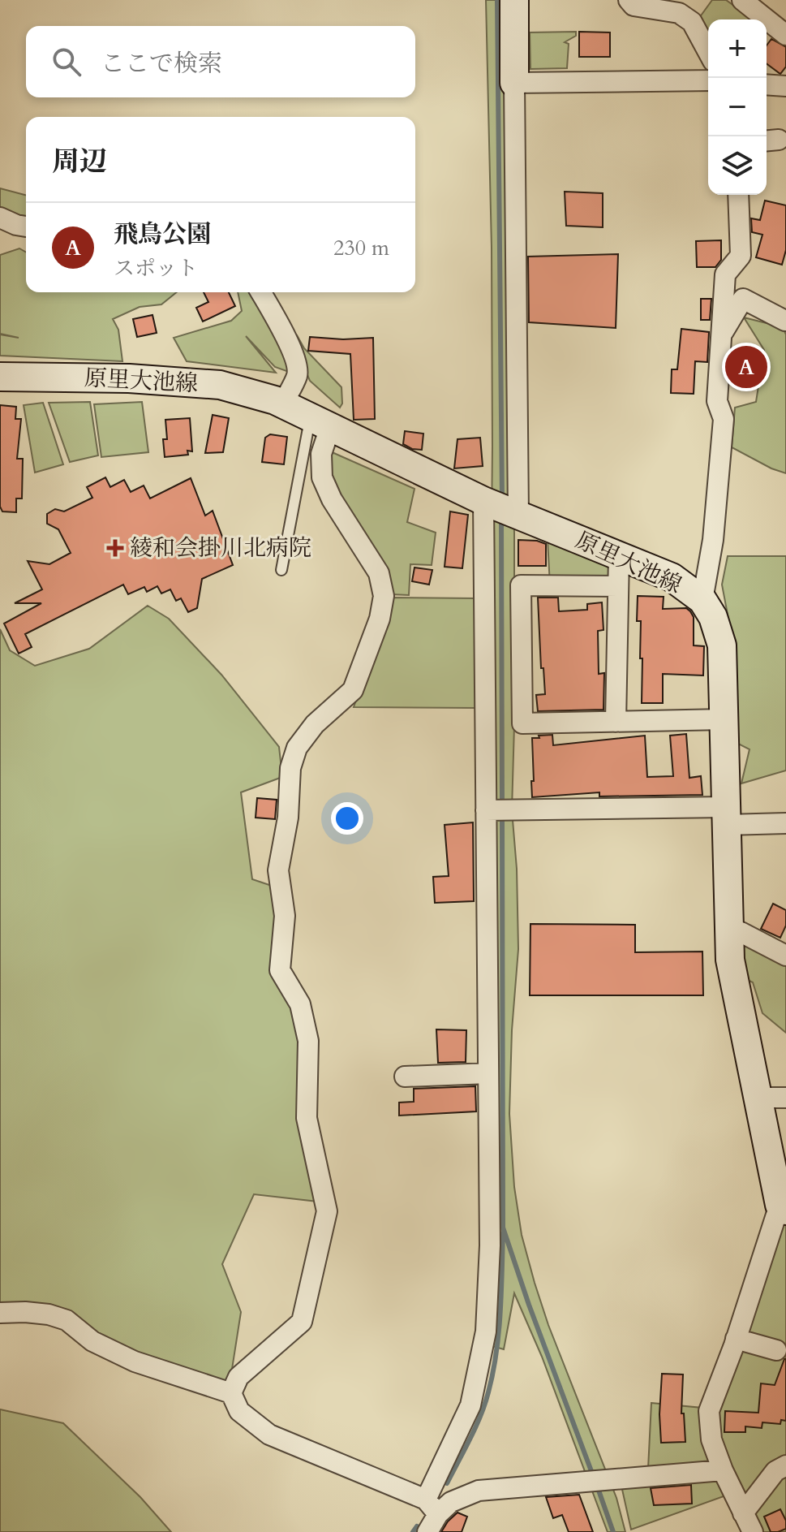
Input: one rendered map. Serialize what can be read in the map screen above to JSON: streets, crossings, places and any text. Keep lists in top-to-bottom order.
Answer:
{
  "streets": {
    "main road": ["原里大池線"]
  },
  "places": {
    "health": ["綾和会掛川北病院"]
  },
  "page": {
    "map_buttons": ["+", "−"],
    "search": "ここで検索",
    "heading": "周辺",
    "list": [
      {
        "mark": "A",
        "name": "飛鳥公園",
        "note": "スポット",
        "value": "230 m"
      }
    ],
    "pins": "A"
  }
}
